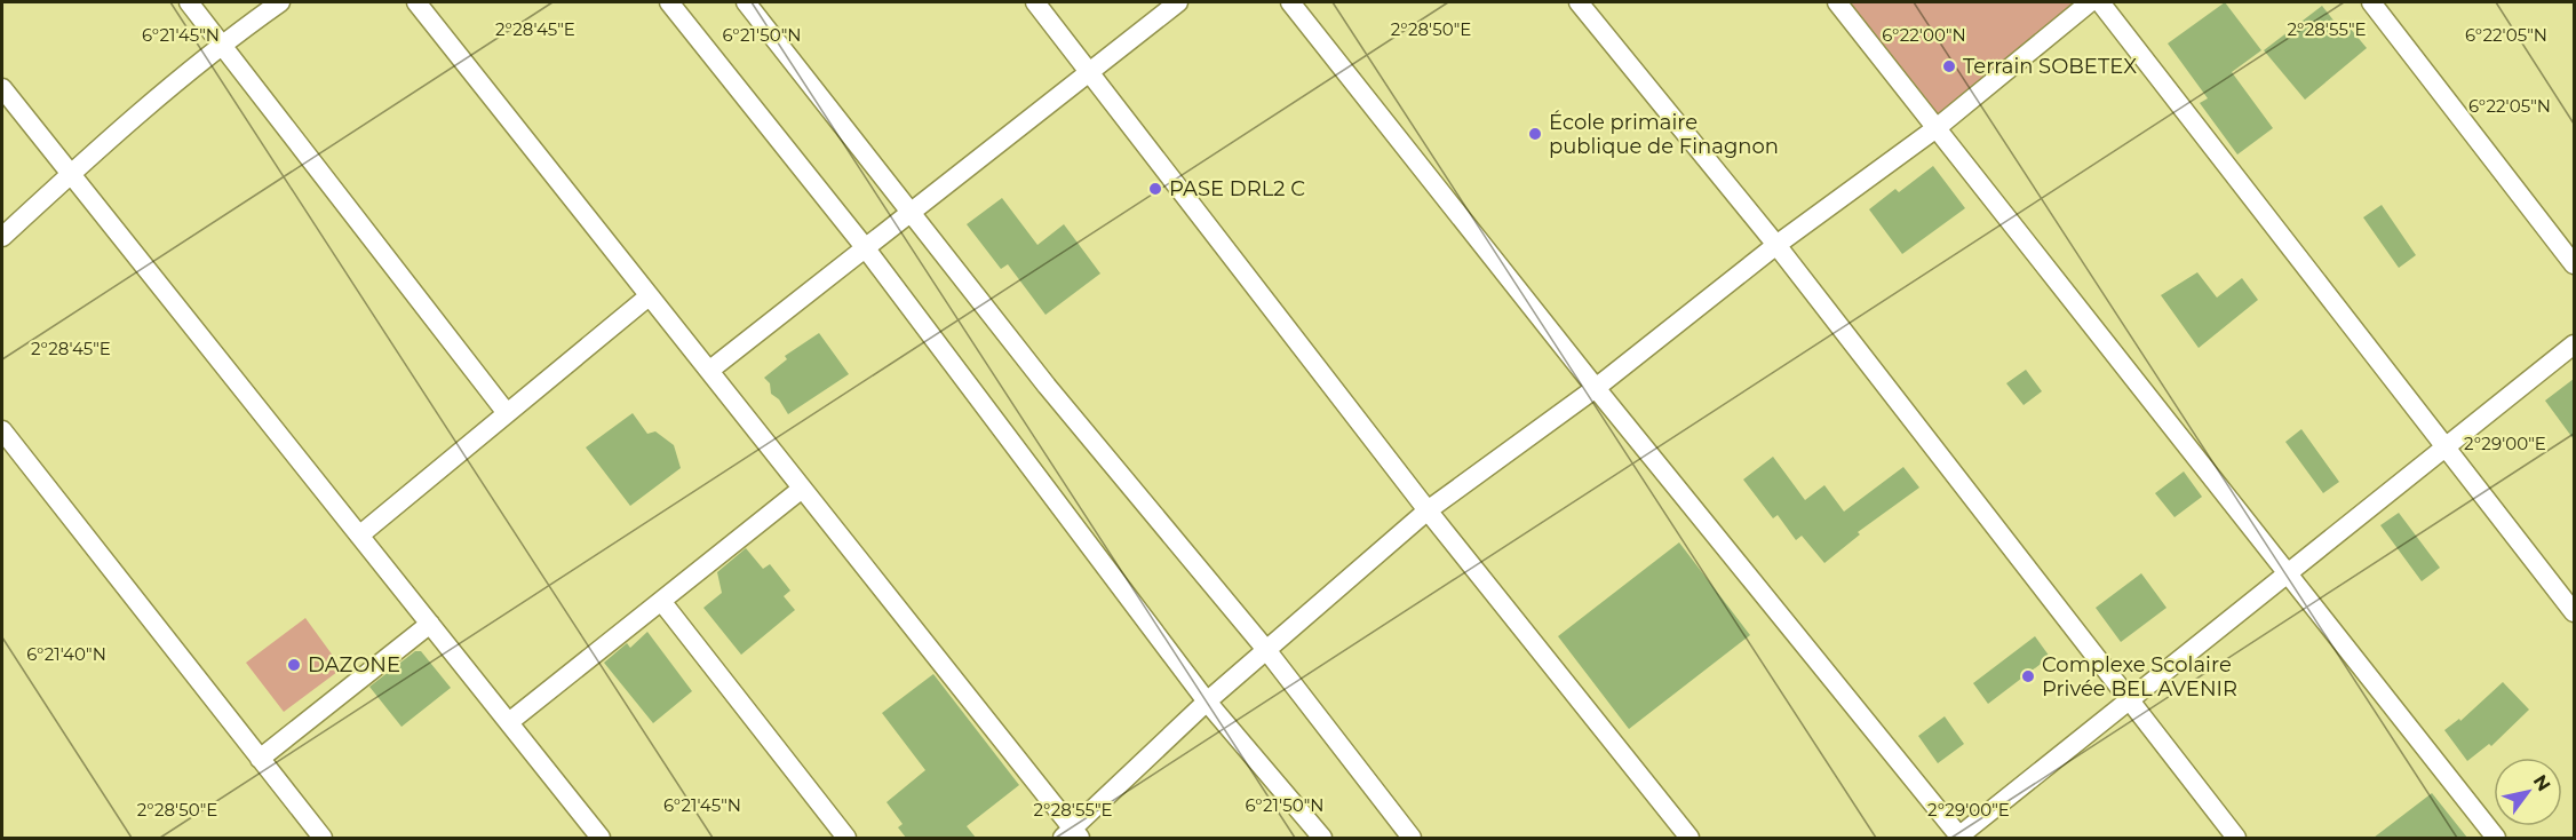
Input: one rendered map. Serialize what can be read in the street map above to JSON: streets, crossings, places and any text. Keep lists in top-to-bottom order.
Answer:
{
  "places": [
    "Terrain SOBETEX",
    "École primaire publique de Finagnon",
    "PASE DRL2 C",
    "DAZONE",
    "Complexe Scolaire Privée BEL AVENIR"
  ],
  "north": "top right",
  "coordinates": [
    "2°28'45\"E",
    "2°28'50\"E",
    "2°28'55\"E",
    "6°21'45\"N",
    "6°21'50\"N",
    "6°22'00\"N",
    "6°22'05\"N",
    "2°29'00\"E",
    "6°21'40\"N"
  ]
}
